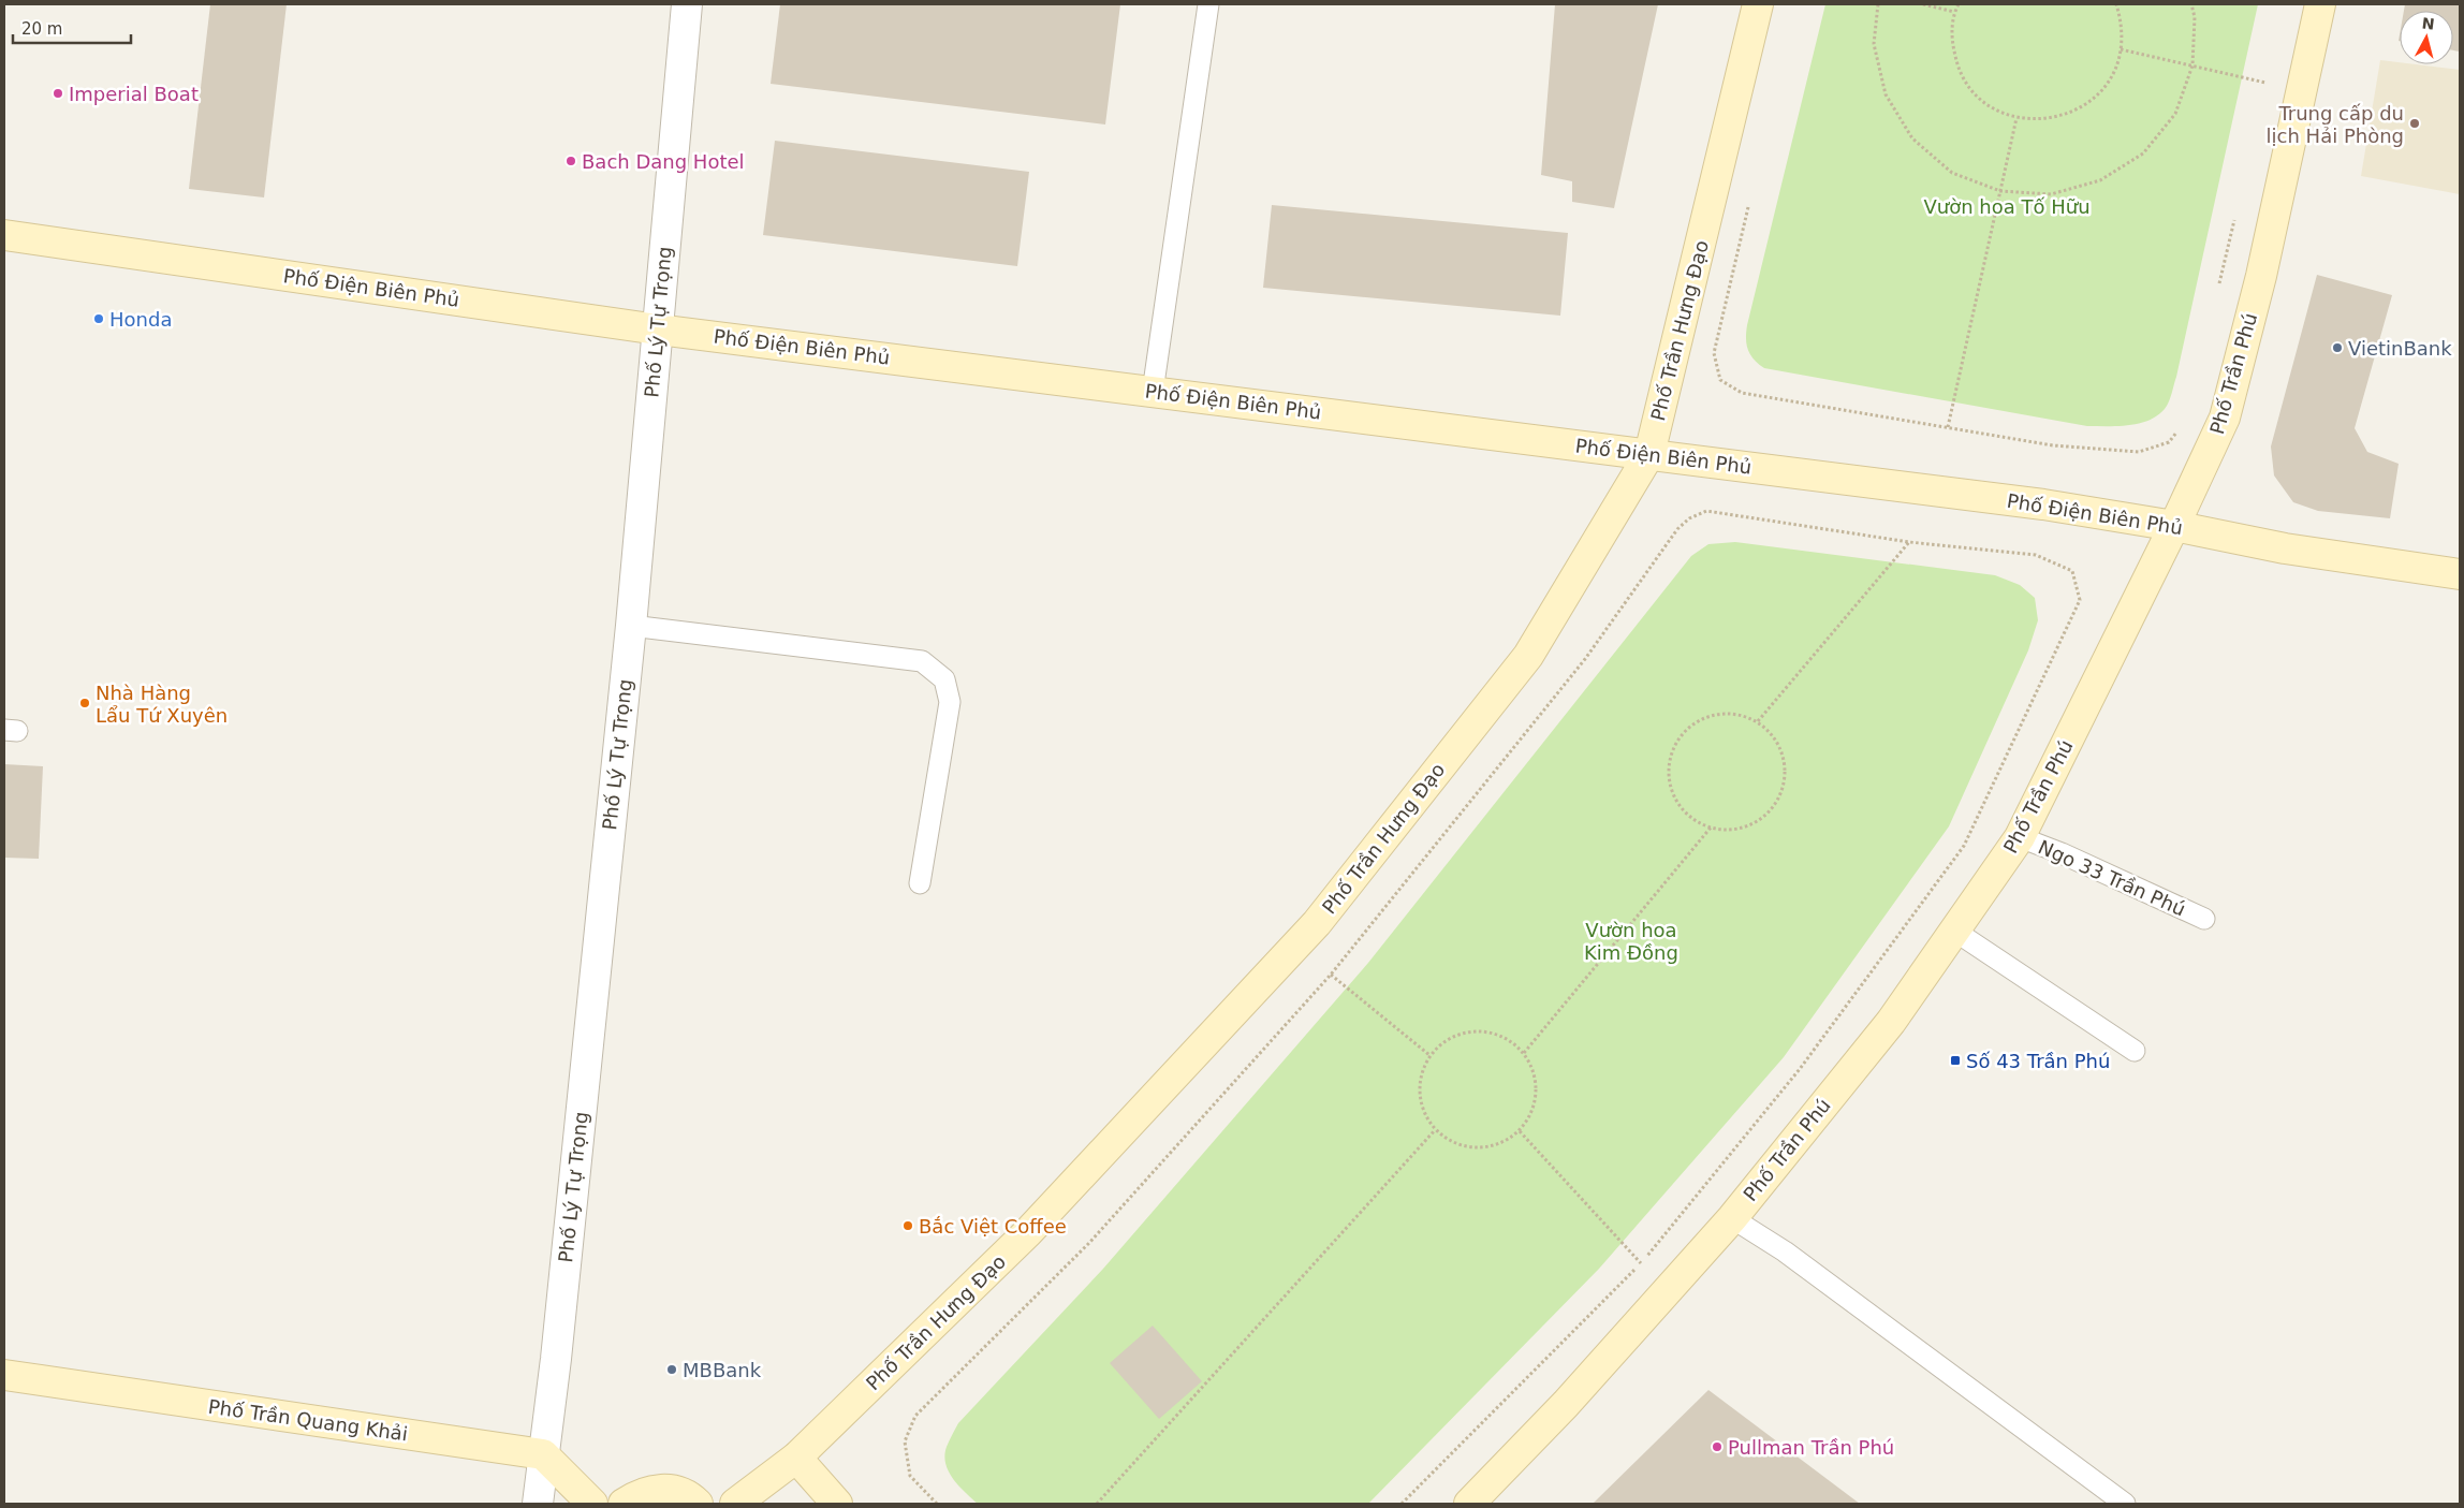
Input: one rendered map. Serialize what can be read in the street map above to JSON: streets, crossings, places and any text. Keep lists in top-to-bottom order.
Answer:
{
  "streets": {
    "main road": [
      "Phố Điện Biên Phủ",
      "Phố Trần Hưng Đạo",
      "Phố Trần Phú",
      "Phố Trần Quang Khải"
    ],
    "street": ["Phố Lý Tự Trọng"],
    "lane": ["Ngo 33 Trần Phú"]
  },
  "crossings": [
    ["Phố Điện Biên Phủ", "Phố Lý Tự Trọng"],
    ["Phố Điện Biên Phủ", "Phố Trần Hưng Đạo"],
    ["Phố Điện Biên Phủ", "Phố Trần Phú"],
    ["Phố Lý Tự Trọng", "Phố Trần Quang Khải"],
    ["Phố Trần Phú", "Ngo 33 Trần Phú"]
  ],
  "parks": ["Vườn hoa Tố Hữu", "Vườn hoa Kim Đồng"],
  "places": {
    "other": [
      "Imperial Boat",
      "Trung cấp du lịch Hải Phòng",
      "Bach Dang Hotel",
      "Honda",
      "VietinBank",
      "Nhà Hàng Lẩu Tứ Xuyên",
      "Bắc Việt Coffee",
      "MBBank",
      "Pullman Trần Phú"
    ],
    "transit": ["Số 43 Trần Phú"]
  },
  "scale_bar": "20 m",
  "north": "top"
}
